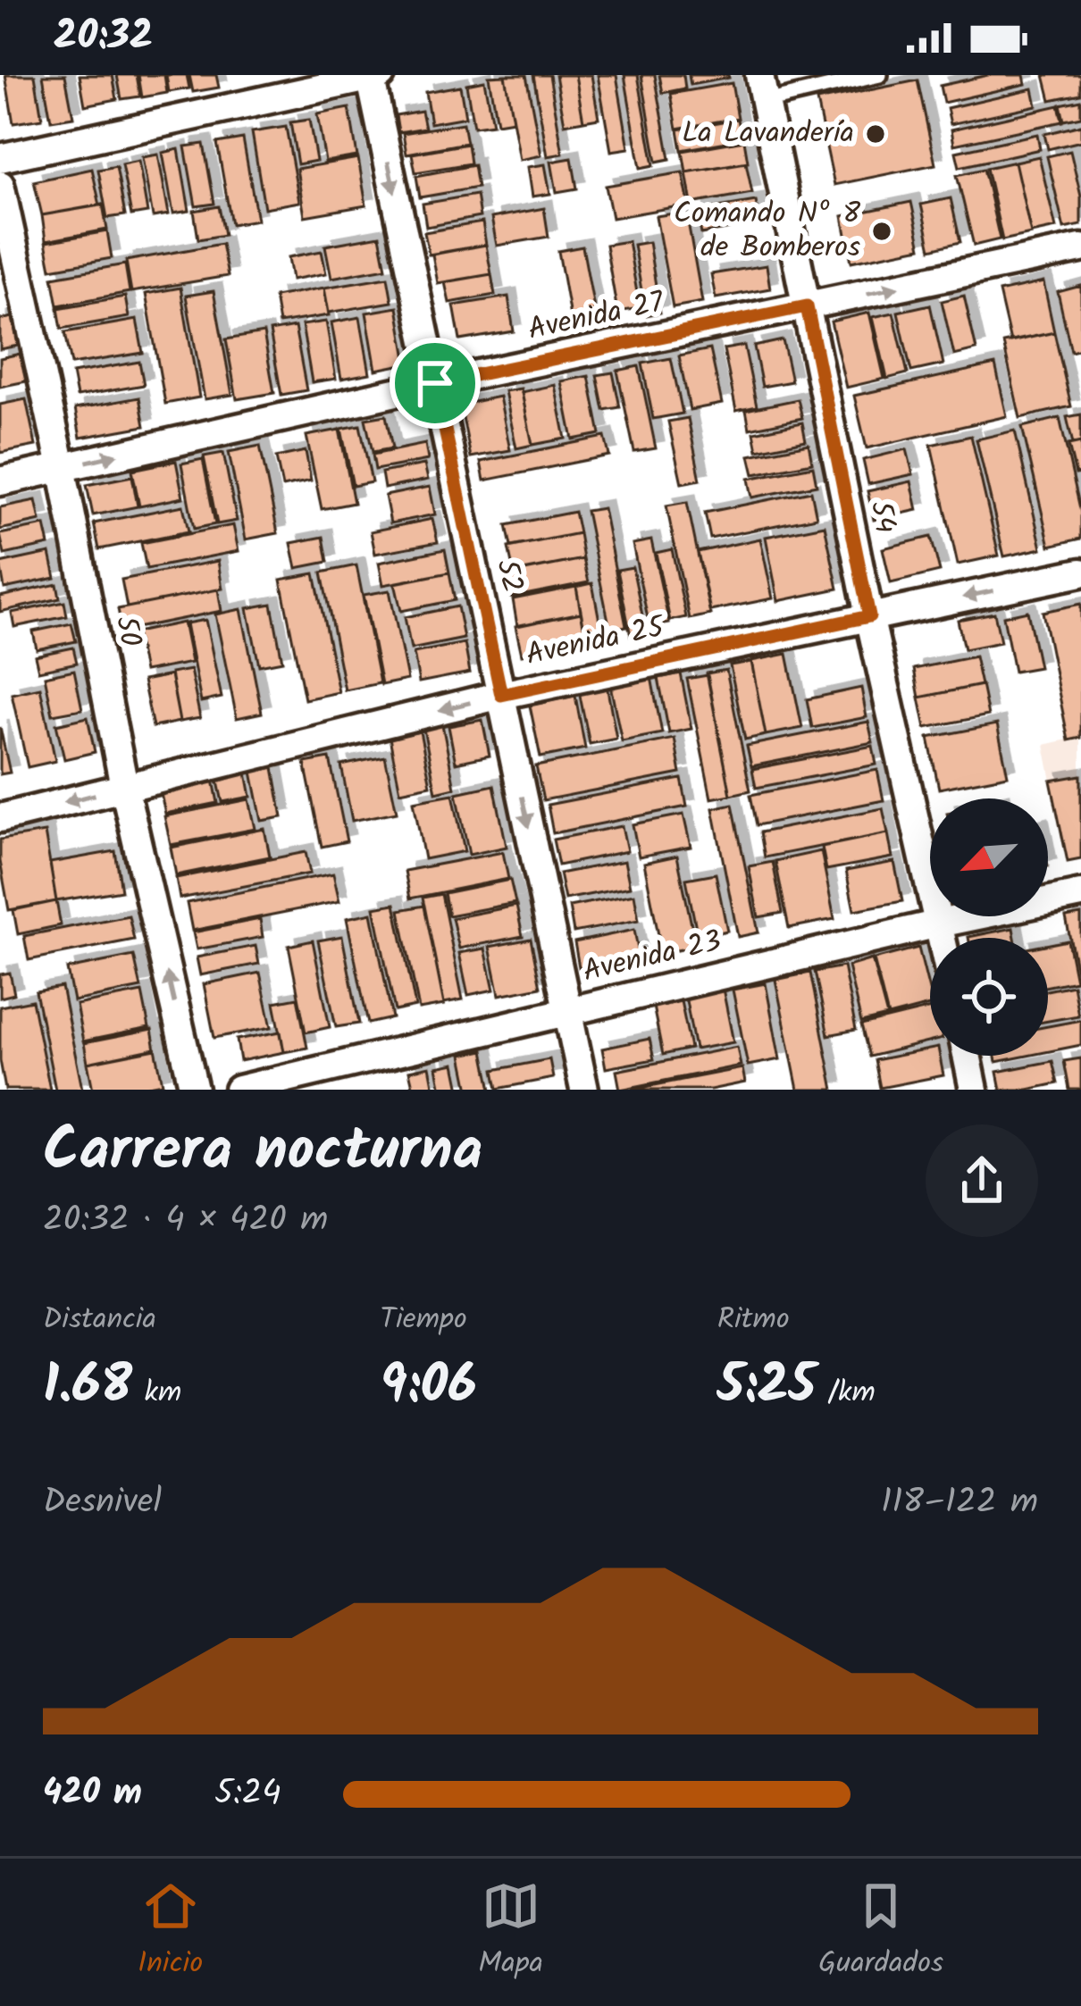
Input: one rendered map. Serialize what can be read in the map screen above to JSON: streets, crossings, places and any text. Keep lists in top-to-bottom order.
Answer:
{
  "streets": {
    "street": [
      "Avenida 27",
      "54",
      "52",
      "50",
      "Avenida 25",
      "Avenida 23"
    ]
  },
  "crossings": [
    ["Avenida 27", "54"],
    ["Avenida 27", "52"],
    ["Avenida 27", "50"],
    ["54", "Avenida 25"],
    ["54", "Avenida 23"],
    ["52", "Avenida 25"],
    ["52", "Avenida 23"],
    ["50", "Avenida 25"]
  ],
  "one_way": ["Avenida 27", "52", "Avenida 25"],
  "places": ["La Lavandería", "Comando Nº 8 de Bomberos"],
  "north": "bottom left",
  "page": {
    "status": "20:32",
    "heading": ["Carrera nocturna", "20:32 · 4 × 420 m"],
    "stats": [
      ["Distancia", "1.68 km"],
      ["Tiempo", "9:06"],
      ["Ritmo", "5:25 /km"]
    ],
    "chart": ["Desnivel", "118–122 m"],
    "list": [
      {
        "name": "420 m",
        "note": "5:24"
      }
    ],
    "tabs": ["Inicio", "Mapa", "Guardados"]
  }
}
